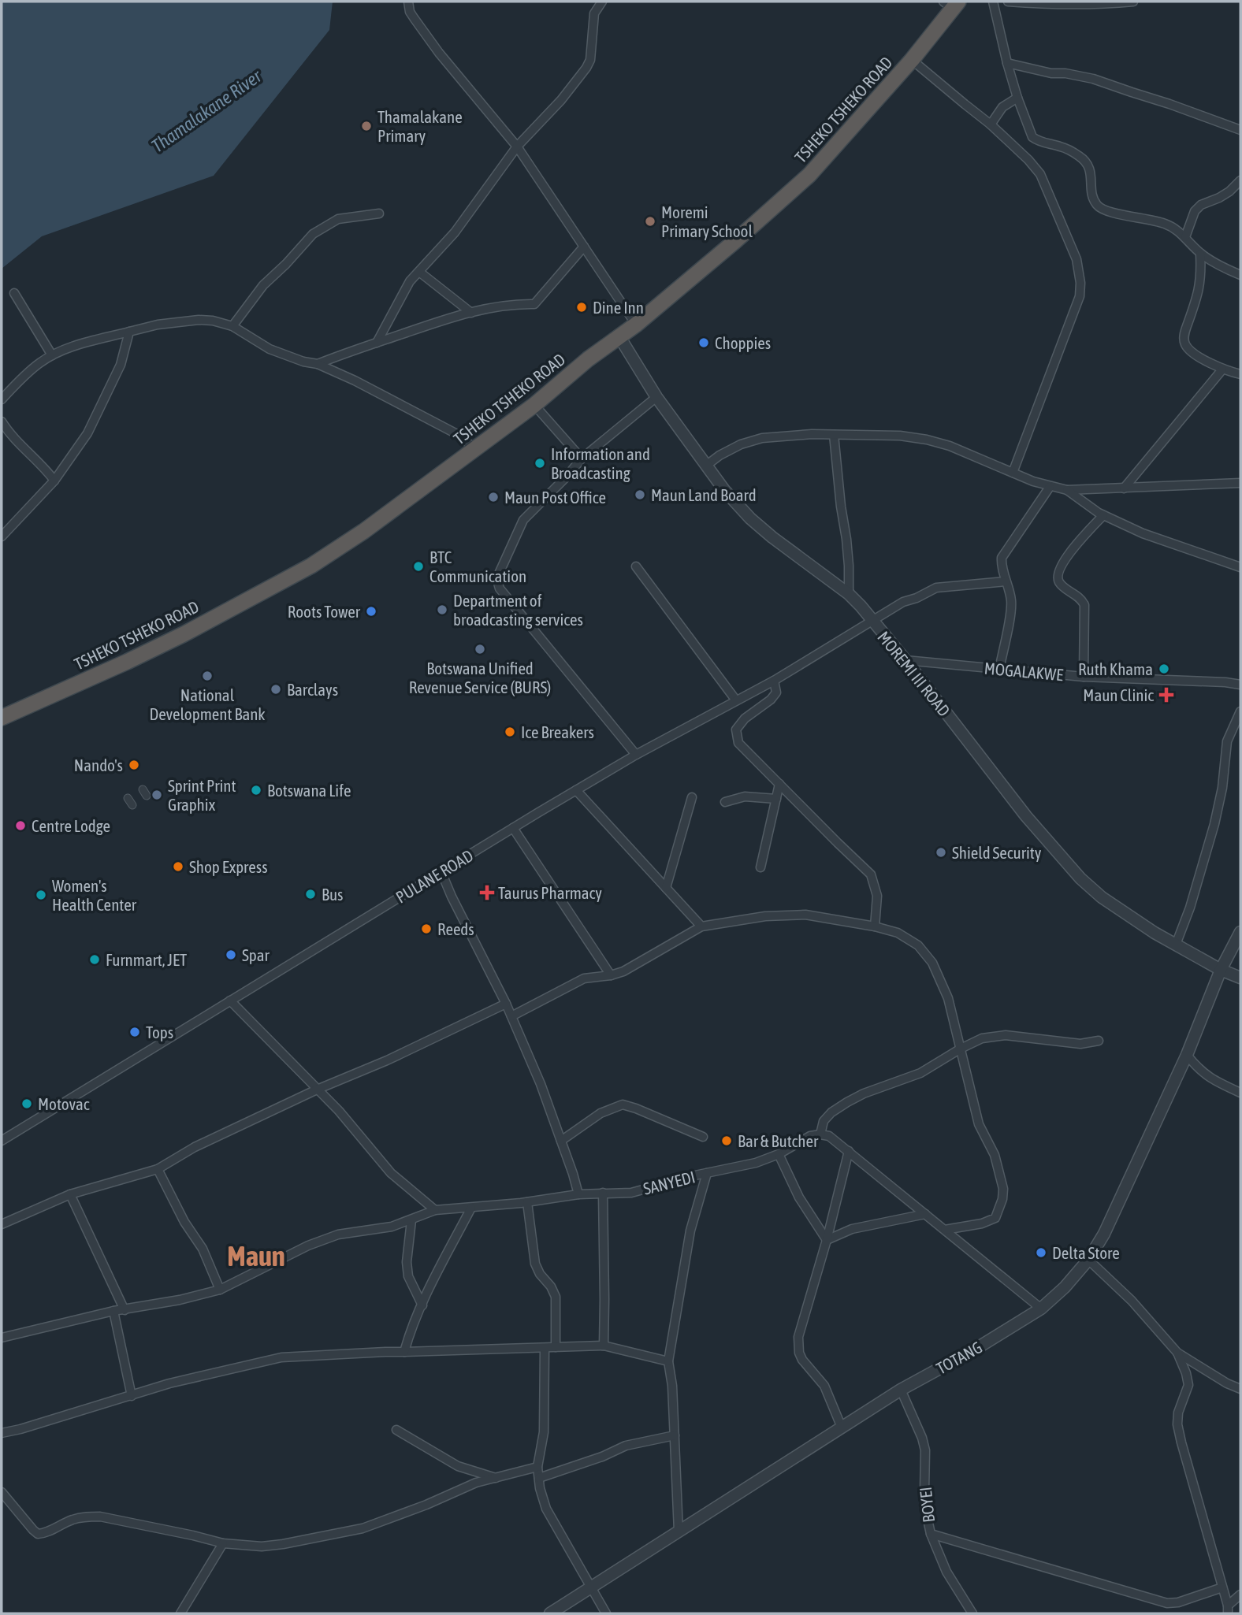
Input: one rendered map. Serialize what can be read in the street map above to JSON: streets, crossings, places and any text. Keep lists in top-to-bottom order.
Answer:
{
  "streets": {
    "highway": ["TSHEKO TSHEKO ROAD"],
    "street": [
      "MOGALAKWE",
      "MOREMI III ROAD",
      "PULANE ROAD",
      "SANYEDI",
      "TOTANG",
      "BOYEI"
    ]
  },
  "crossings": [
    ["TSHEKO TSHEKO ROAD", "MOREMI III ROAD"],
    ["MOGALAKWE", "MOREMI III ROAD"],
    ["MOREMI III ROAD", "PULANE ROAD"],
    ["MOREMI III ROAD", "TOTANG"],
    ["TOTANG", "BOYEI"]
  ],
  "districts": ["Maun"],
  "water": ["Thamalakane River"],
  "places": {
    "other": [
      "Thamalakane Primary",
      "Moremi Primary School",
      "Dine Inn",
      "Choppies",
      "Information and Broadcasting",
      "Maun Land Board",
      "Maun Post Office",
      "BTC Communication",
      "Department of broadcasting services",
      "Roots Tower",
      "Botswana Unified Revenue Service (BURS)",
      "Ruth Khama",
      "National Development Bank",
      "Barclays",
      "Ice Breakers",
      "Nando's",
      "Botswana Life",
      "Sprint Print Graphix",
      "Centre Lodge",
      "Shield Security",
      "Shop Express",
      "Bus",
      "Women's Health Center",
      "Reeds",
      "Spar",
      "Furnmart, JET",
      "Tops",
      "Motovac",
      "Bar & Butcher",
      "Delta Store"
    ],
    "health": ["Maun Clinic", "Taurus Pharmacy"]
  }
}
